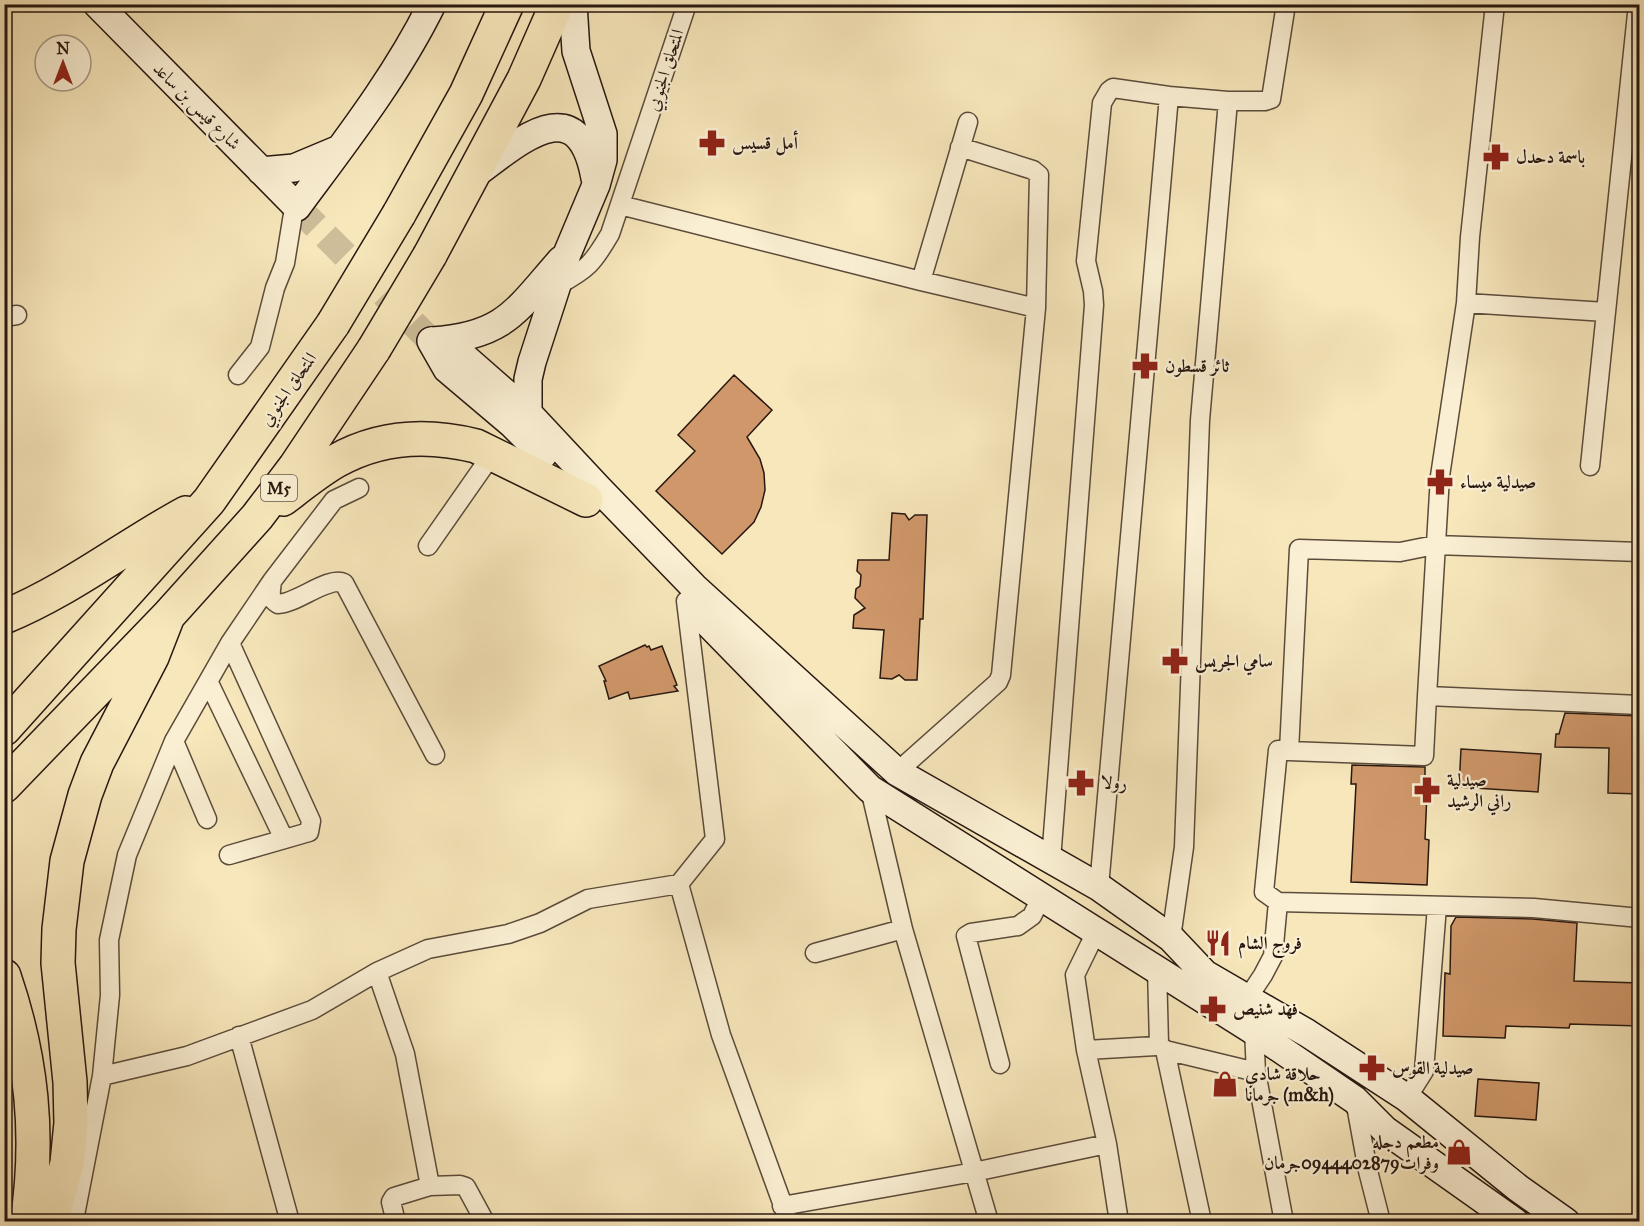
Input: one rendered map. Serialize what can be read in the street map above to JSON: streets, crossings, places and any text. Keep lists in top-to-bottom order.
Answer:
{
  "streets": {
    "highway": ["المتحلق الجنوبي", "M5"],
    "main road": ["شارع قيس بن ساعد"]
  },
  "places": {
    "pharmacy": [
      "أمل قسيس",
      "باسمة دحدل",
      "ثائر قسطون",
      "صيدلية ميساء",
      "سامي الجريس",
      "رولا",
      "صيدلية راني الرشيد",
      "فهد شنيص",
      "صيدلية القوس"
    ],
    "restaurant": ["فروج الشام"],
    "shop": ["حلاقة شادي جرمانا (m&h)", "مطعم دجله وفرات0944402879جرمان"]
  },
  "north": "top"
}
